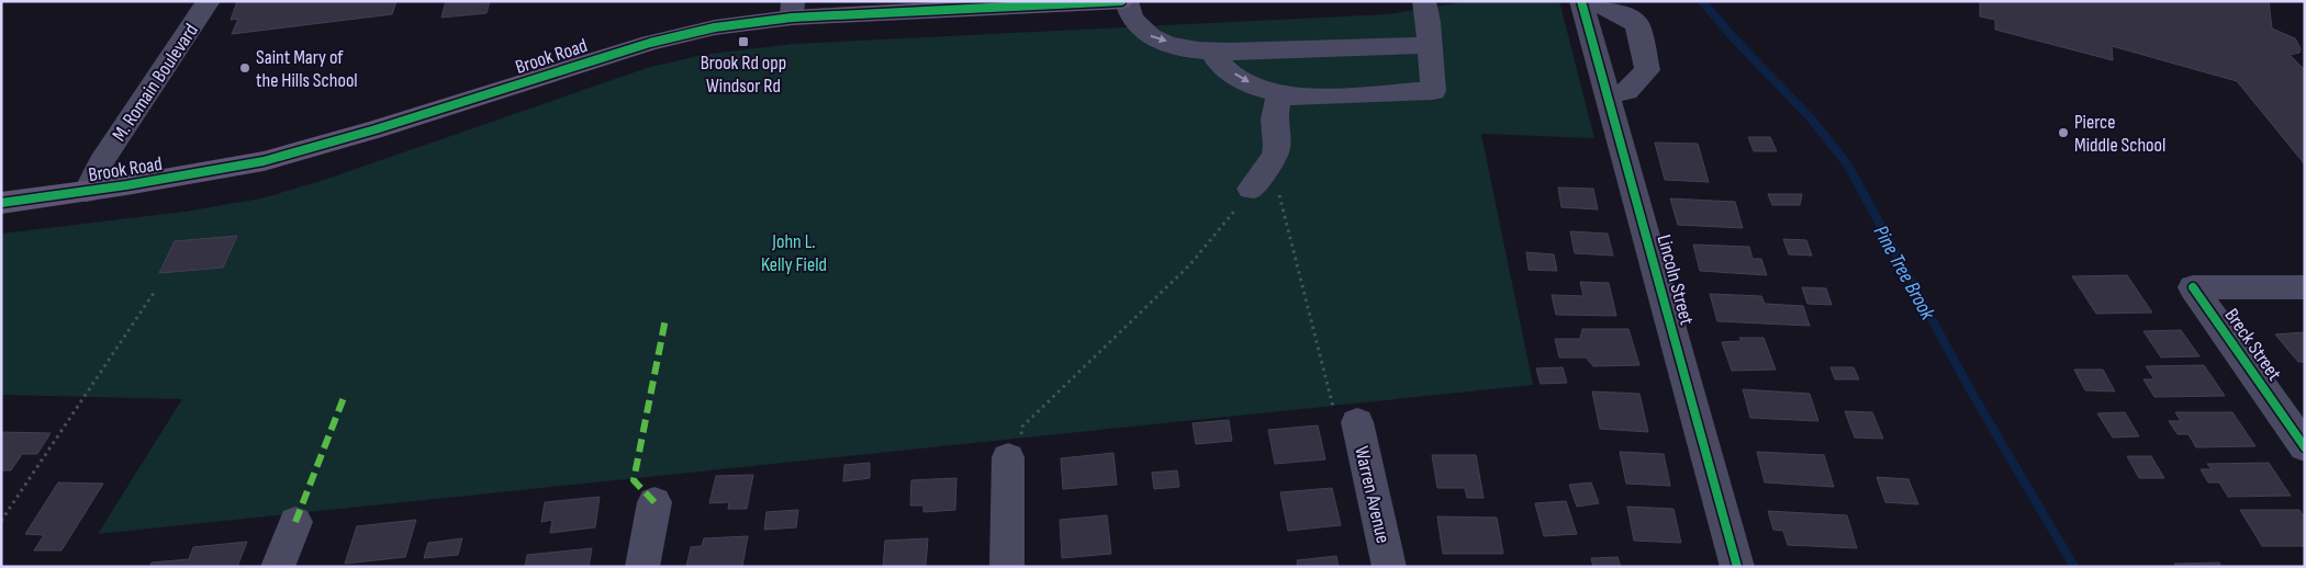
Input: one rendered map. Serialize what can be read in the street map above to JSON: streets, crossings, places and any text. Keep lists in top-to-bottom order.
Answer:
{
  "streets": {
    "main road": ["Brook Road"],
    "street": [
      "M. Romain Boulevard",
      "Lincoln Street",
      "Breck Street",
      "Warren Avenue"
    ]
  },
  "crossings": [
    ["Brook Road", "M. Romain Boulevard"]
  ],
  "water": ["Pine Tree Brook"],
  "parks": ["John L. Kelly Field"],
  "places": {
    "transit": ["Brook Rd opp Windsor Rd"],
    "other": ["Saint Mary of the Hills School", "Pierce Middle School"]
  }
}
